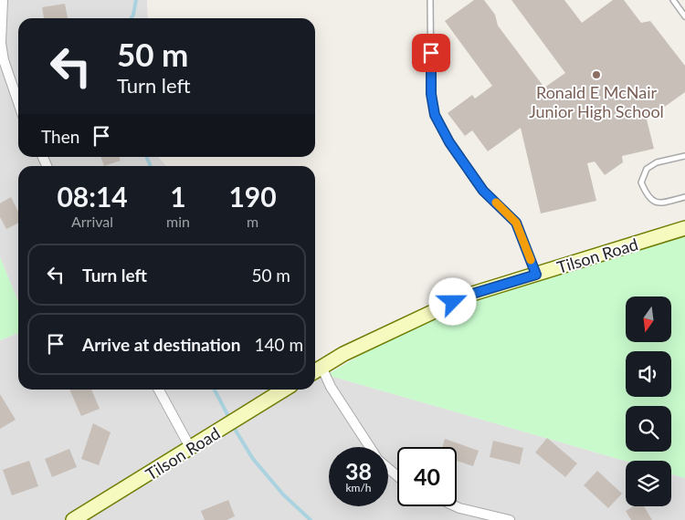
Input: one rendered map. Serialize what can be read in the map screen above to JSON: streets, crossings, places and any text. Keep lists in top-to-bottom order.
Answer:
{
  "streets": {
    "street": ["Tilson Road"]
  },
  "places": ["Ronald E McNair Junior High School"],
  "north": "bottom",
  "page": {
    "turn": ["50 m", "Turn left"],
    "then": "Then",
    "eta": [
      "08:14",
      "Arrival",
      "1",
      "min",
      "190",
      "m"
    ],
    "list": [
      {
        "name": "Turn left",
        "value": "50 m"
      },
      {
        "name": "Arrive at destination",
        "value": "140 m"
      }
    ],
    "speed": "38 km/h",
    "limit": "40"
  }
}
